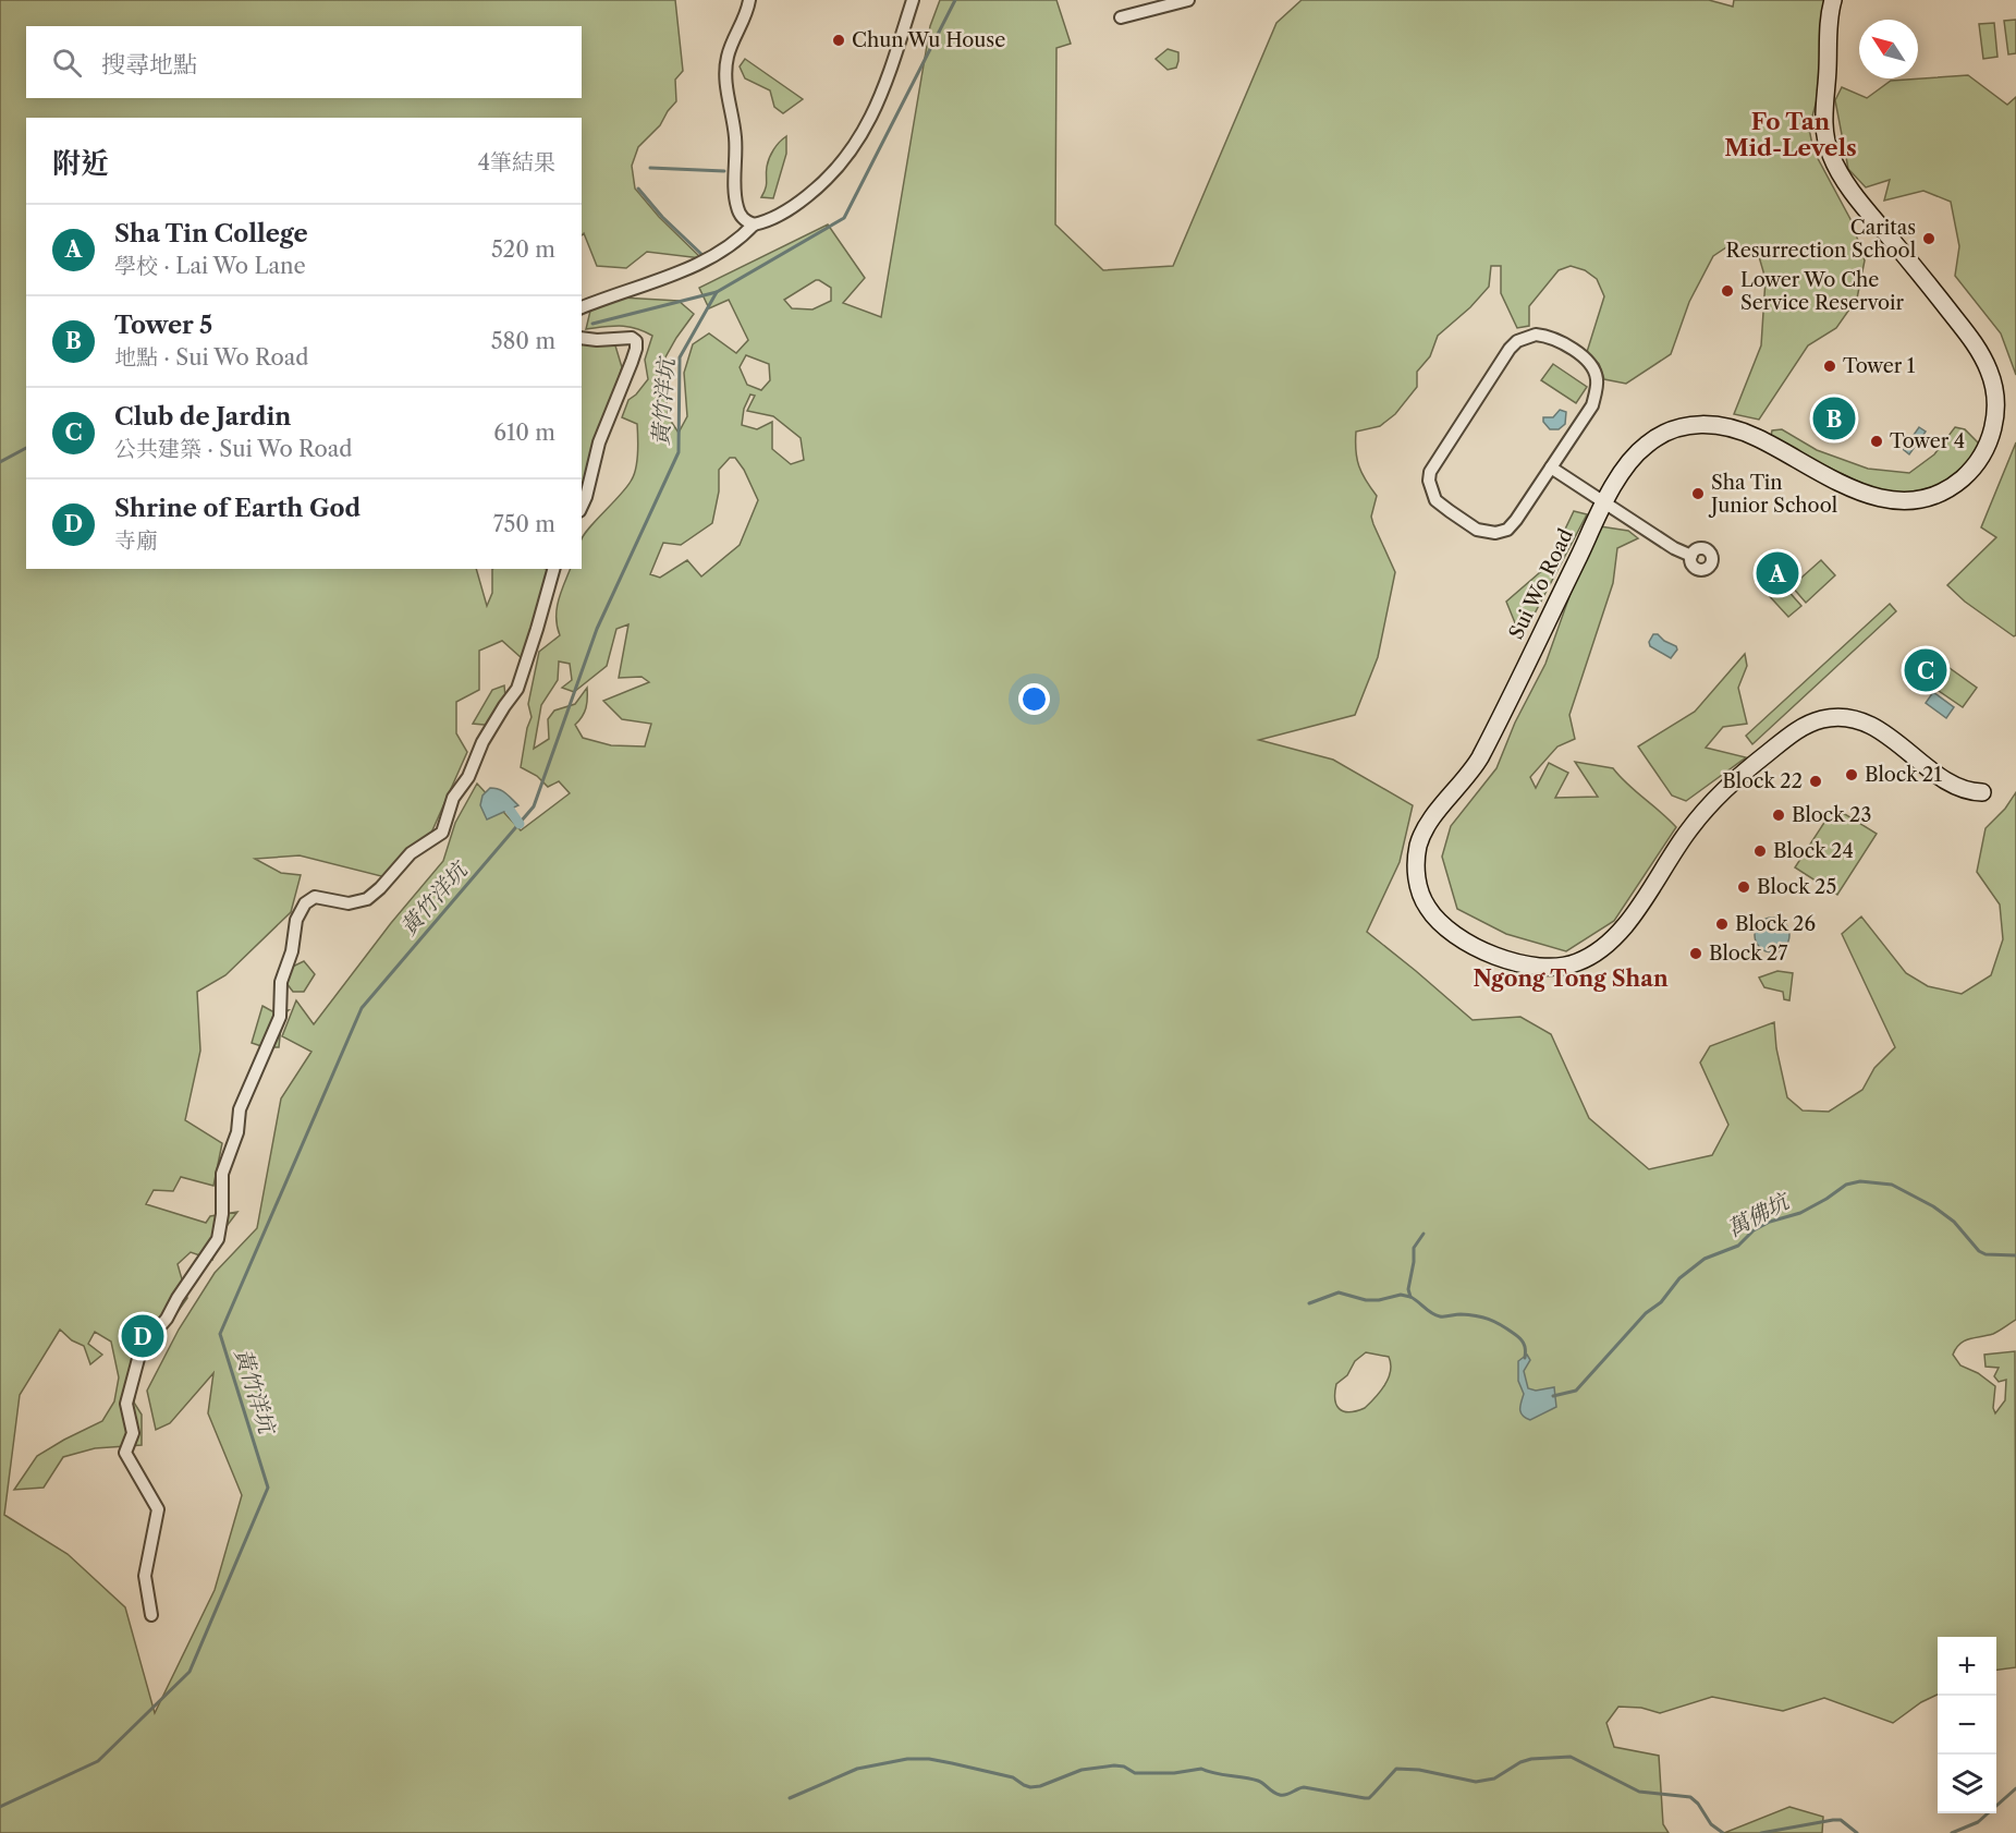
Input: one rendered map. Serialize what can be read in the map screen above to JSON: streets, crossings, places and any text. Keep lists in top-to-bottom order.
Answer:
{
  "streets": {
    "street": ["Sui Wo Road"]
  },
  "districts": ["Fo Tan Mid-Levels", "Ngong Tong Shan"],
  "water": ["黃竹洋坑", "萬佛坑"],
  "places": [
    "Chun Wu House",
    "Caritas Resurrection School",
    "Lower Wo Che Service Reservoir",
    "Tower 1",
    "Tower 4",
    "Sha Tin Junior School",
    "Block 21",
    "Block 22",
    "Block 23",
    "Block 24",
    "Block 25",
    "Block 26",
    "Block 27"
  ],
  "north": "top left",
  "page": {
    "search": "搜尋地點",
    "heading": ["附近", "4筆結果"],
    "list": [
      {
        "mark": "A",
        "name": "Sha Tin College",
        "note": "學校 · Lai Wo Lane",
        "value": "520 m"
      },
      {
        "mark": "B",
        "name": "Tower 5",
        "note": "地點 · Sui Wo Road",
        "value": "580 m"
      },
      {
        "mark": "C",
        "name": "Club de Jardin",
        "note": "公共建築 · Sui Wo Road",
        "value": "610 m"
      },
      {
        "mark": "D",
        "name": "Shrine of Earth God",
        "note": "寺廟",
        "value": "750 m"
      }
    ],
    "pins": [
      "B",
      "A",
      "C",
      "D"
    ],
    "map_buttons": ["+", "−"]
  }
}
